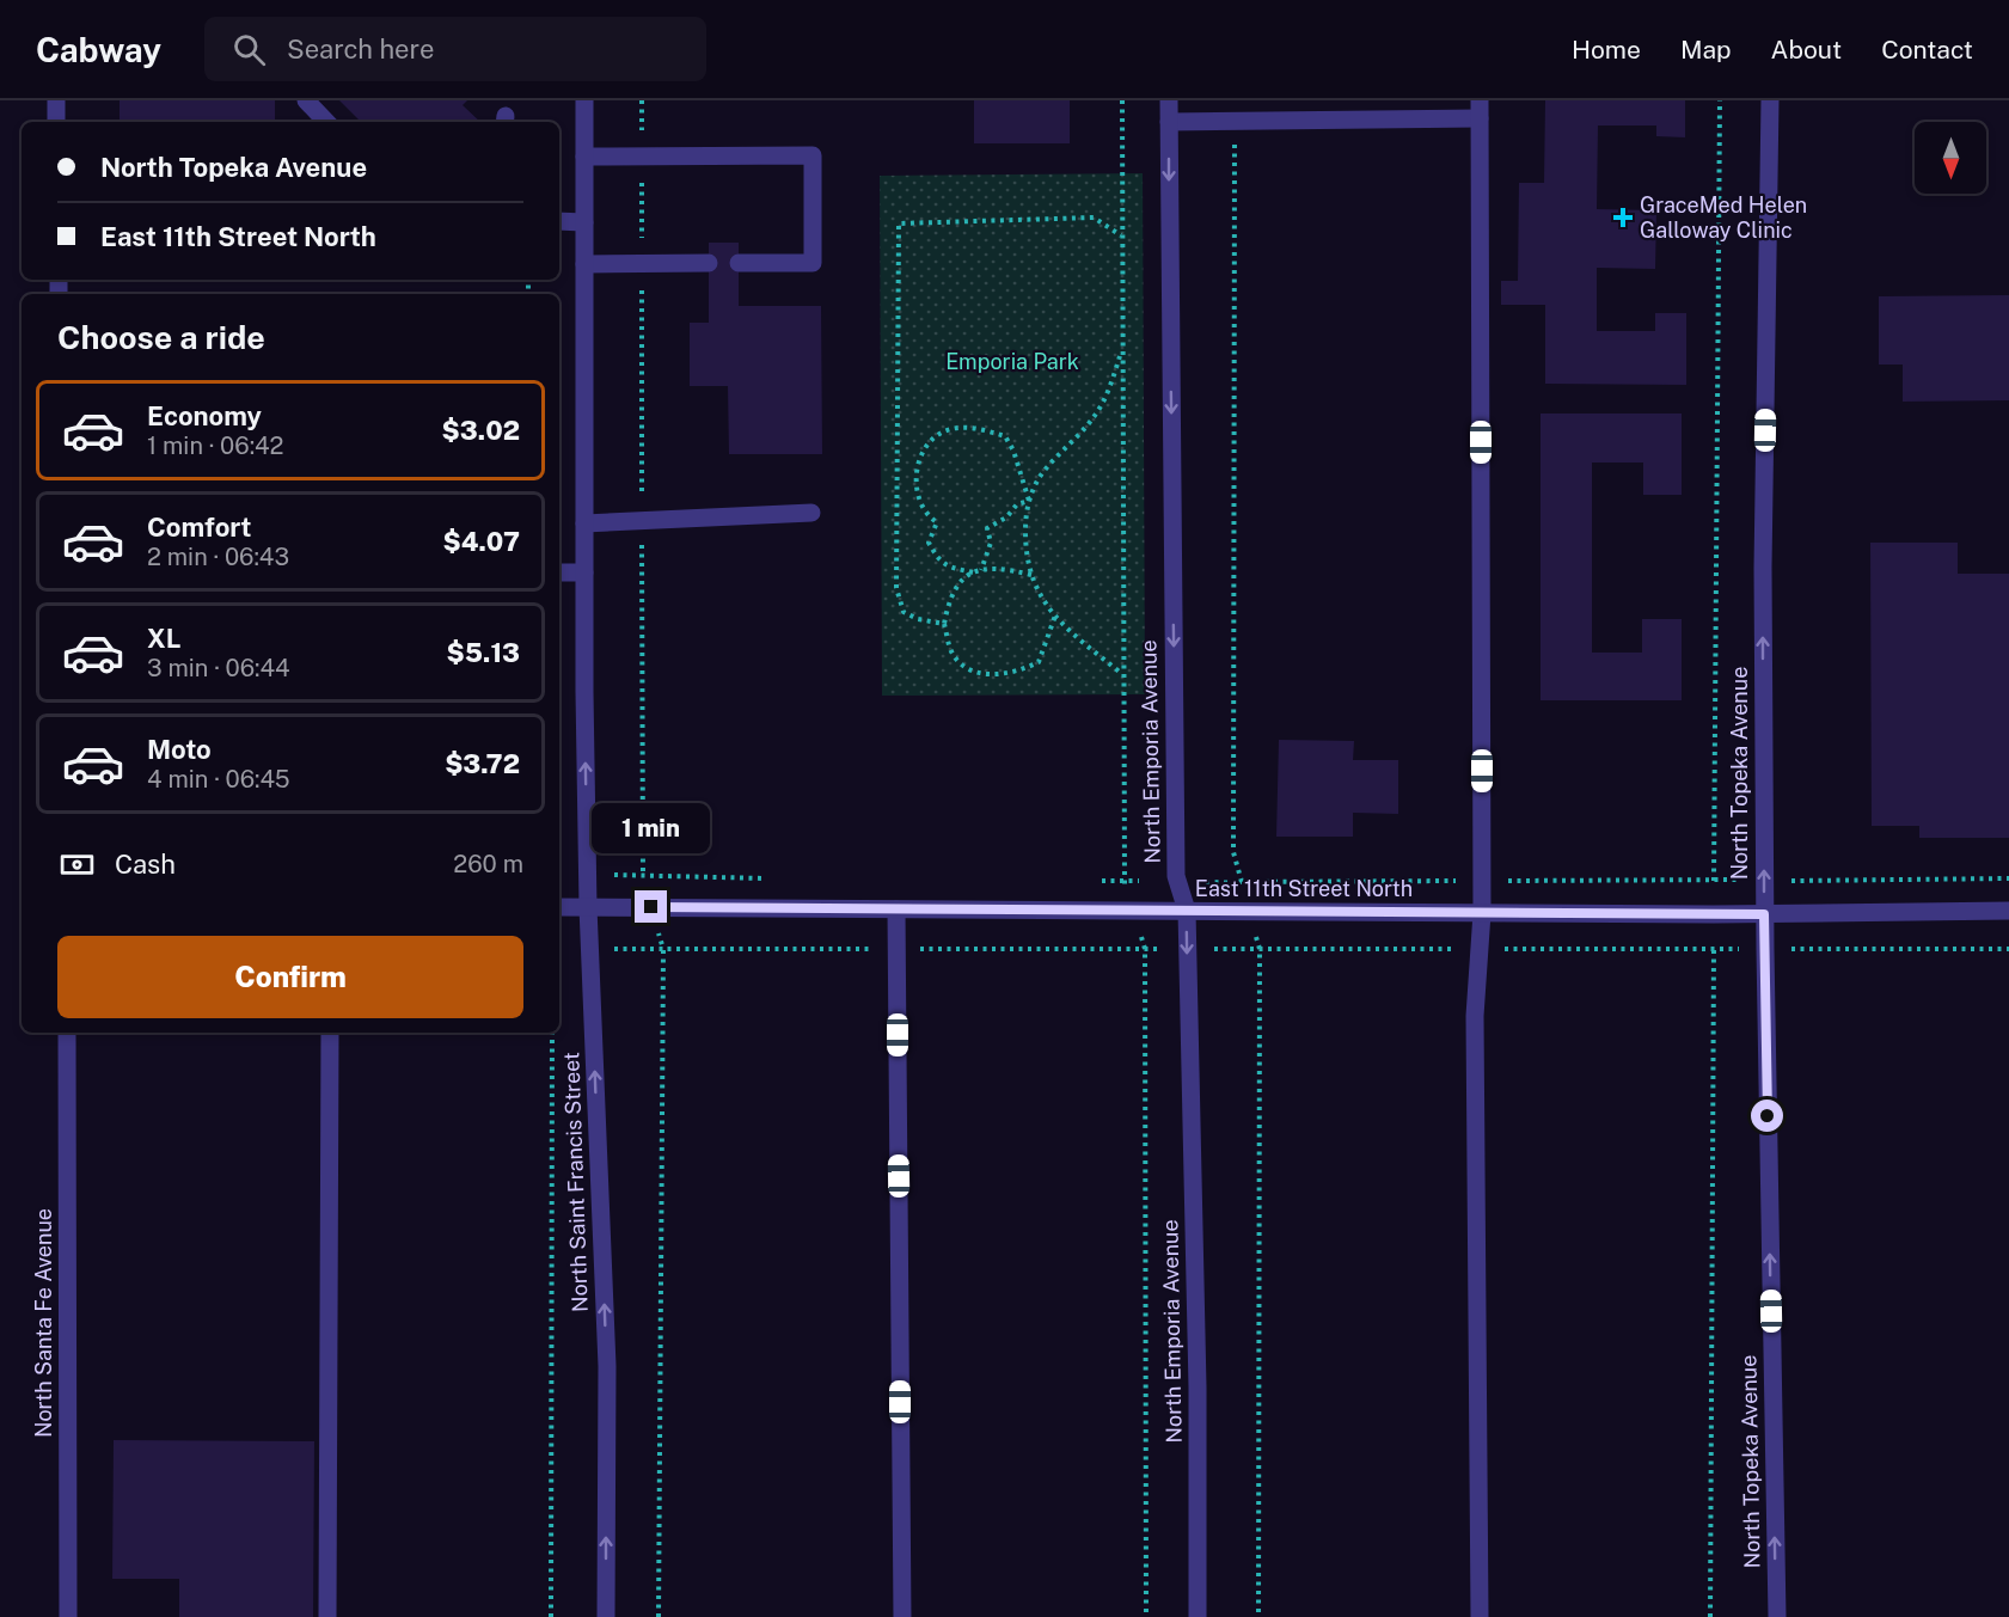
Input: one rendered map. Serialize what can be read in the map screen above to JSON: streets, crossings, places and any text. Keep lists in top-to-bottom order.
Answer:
{
  "streets": {
    "street": [
      "North Emporia Avenue",
      "North Topeka Avenue",
      "East 11th Street North",
      "North Saint Francis Street",
      "North Santa Fe Avenue"
    ]
  },
  "crossings": [
    ["North Emporia Avenue", "East 11th Street North"],
    ["North Topeka Avenue", "East 11th Street North"],
    ["East 11th Street North", "North Saint Francis Street"]
  ],
  "one_way": ["North Emporia Avenue", "North Topeka Avenue", "North Saint Francis Street"],
  "parks": ["Emporia Park"],
  "places": {
    "health": ["GraceMed Helen Galloway Clinic"]
  },
  "north": "bottom",
  "page": {
    "header": "Cabway",
    "search": "Search here",
    "nav": [
      "Home",
      "Map",
      "About",
      "Contact"
    ],
    "banner": ["North Topeka Avenue", "East 11th Street North"],
    "heading": "Choose a ride",
    "list": [
      {
        "name": "Economy",
        "note": "1 min · 06:42",
        "value": "$3.02"
      },
      {
        "name": "Comfort",
        "note": "2 min · 06:43",
        "value": "$4.07"
      },
      {
        "name": "XL",
        "note": "3 min · 06:44",
        "value": "$5.13"
      },
      {
        "name": "Moto",
        "note": "4 min · 06:45",
        "value": "$3.72"
      }
    ],
    "bubble": "1 min",
    "pay": ["Cash", "260 m"],
    "buttons": "Confirm"
  }
}
